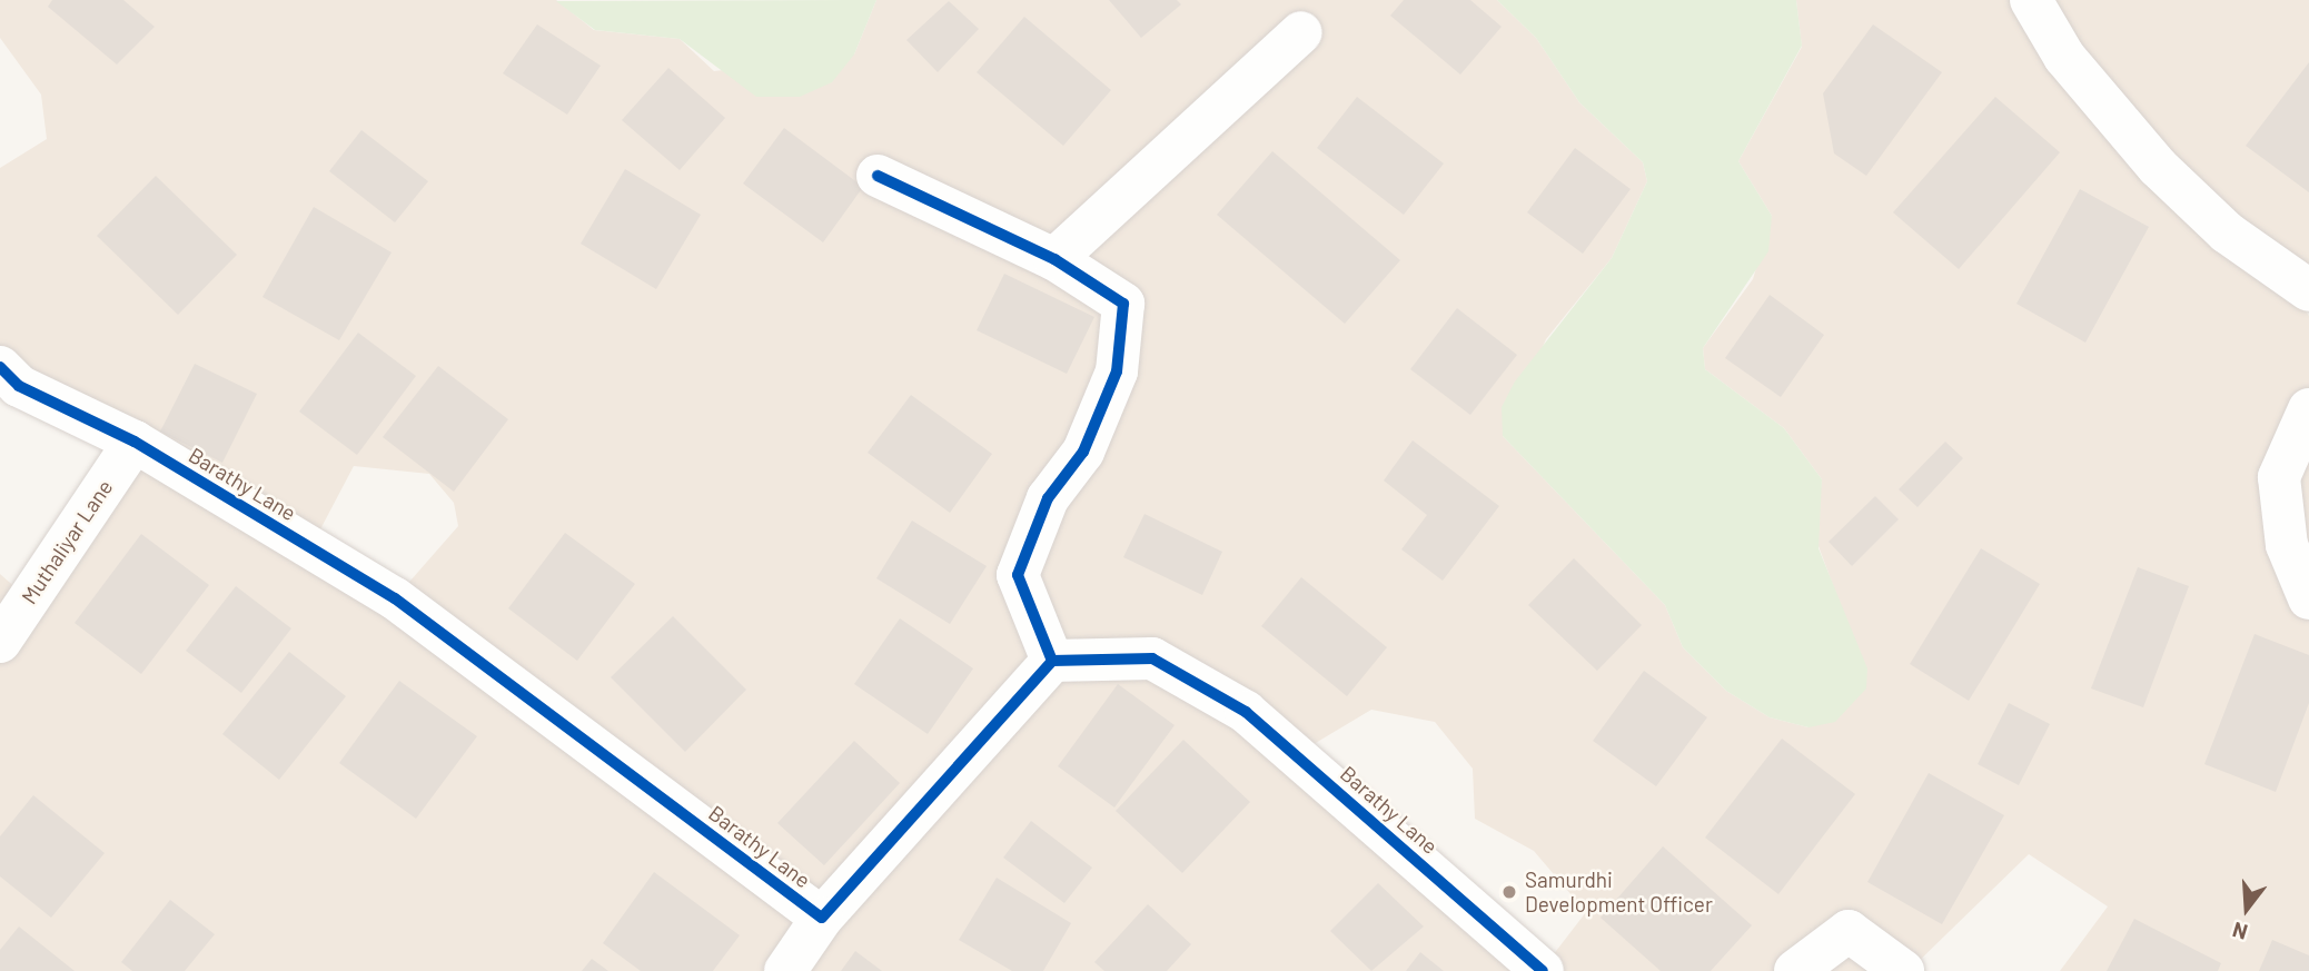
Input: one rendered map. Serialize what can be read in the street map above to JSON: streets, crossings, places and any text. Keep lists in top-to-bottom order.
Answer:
{
  "streets": {
    "street": ["Barathy Lane", "Muthaliyar Lane"]
  },
  "crossings": [
    ["Barathy Lane", "Muthaliyar Lane"]
  ],
  "places": ["Samurdhi Development Officer"],
  "north": "bottom"
}
